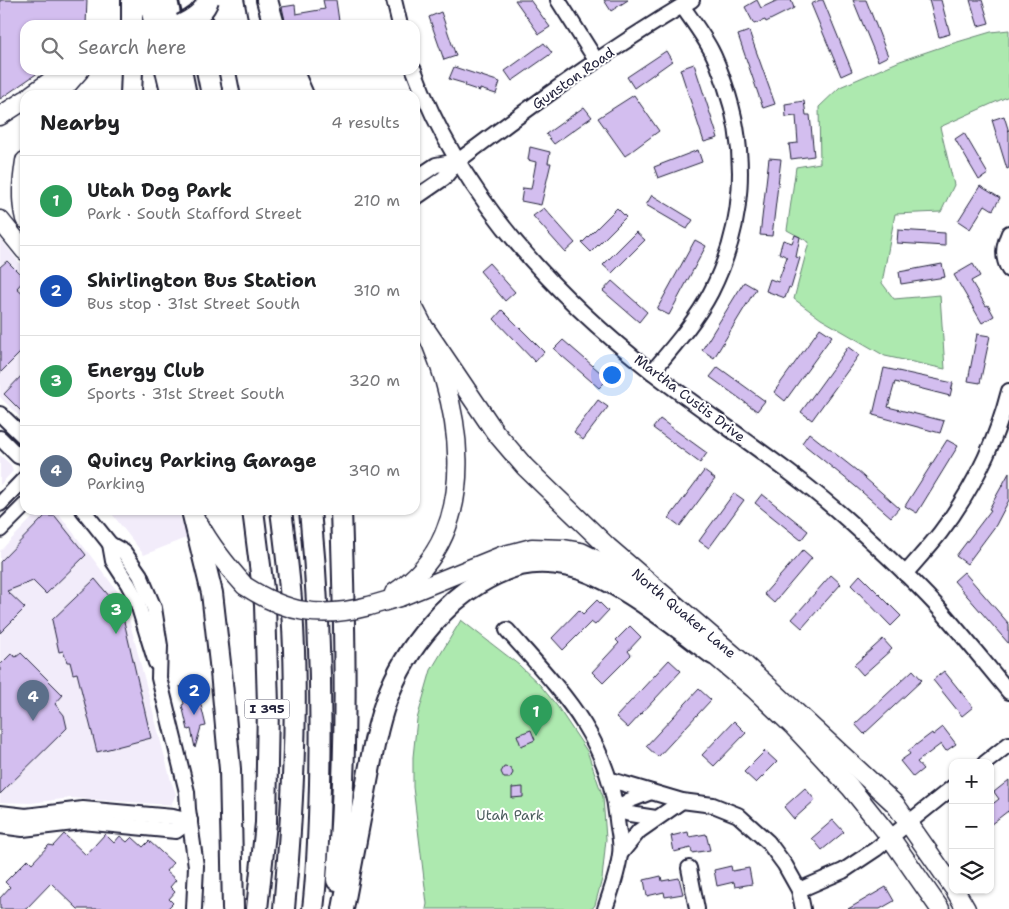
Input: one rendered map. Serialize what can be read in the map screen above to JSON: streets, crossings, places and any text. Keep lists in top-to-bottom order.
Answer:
{
  "streets": {
    "highway": ["I 395"],
    "main road": ["North Quaker Lane"],
    "street": ["Gunston Road", "Martha Custis Drive"]
  },
  "crossings": [
    ["Gunston Road", "Martha Custis Drive"]
  ],
  "parks": ["Utah Park"],
  "page": {
    "search": "Search here",
    "heading": ["Nearby", "4 results"],
    "list": [
      {
        "mark": "1",
        "name": "Utah Dog Park",
        "note": "Park · South Stafford Street",
        "value": "210 m"
      },
      {
        "mark": "2",
        "name": "Shirlington Bus Station",
        "note": "Bus stop · 31st Street South",
        "value": "310 m"
      },
      {
        "mark": "3",
        "name": "Energy Club",
        "note": "Sports · 31st Street South",
        "value": "320 m"
      },
      {
        "mark": "4",
        "name": "Quincy Parking Garage",
        "note": "Parking",
        "value": "390 m"
      }
    ],
    "pins": [
      "3",
      "2",
      "4",
      "1"
    ],
    "map_buttons": ["+", "−"]
  }
}
